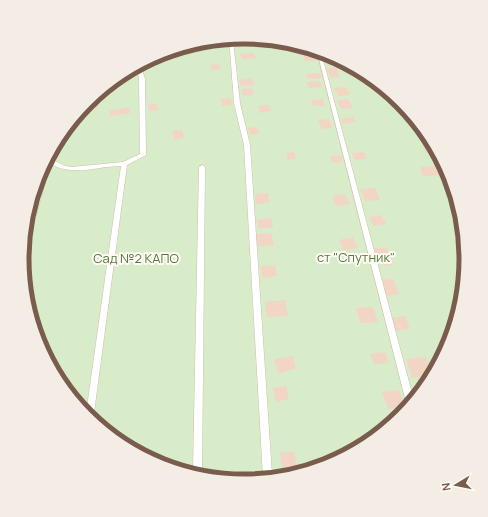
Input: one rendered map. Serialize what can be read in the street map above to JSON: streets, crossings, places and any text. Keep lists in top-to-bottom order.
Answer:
{
  "parks": ["ст \"Спутник\"", "Сад №2 КАПО"],
  "north": "left"
}
